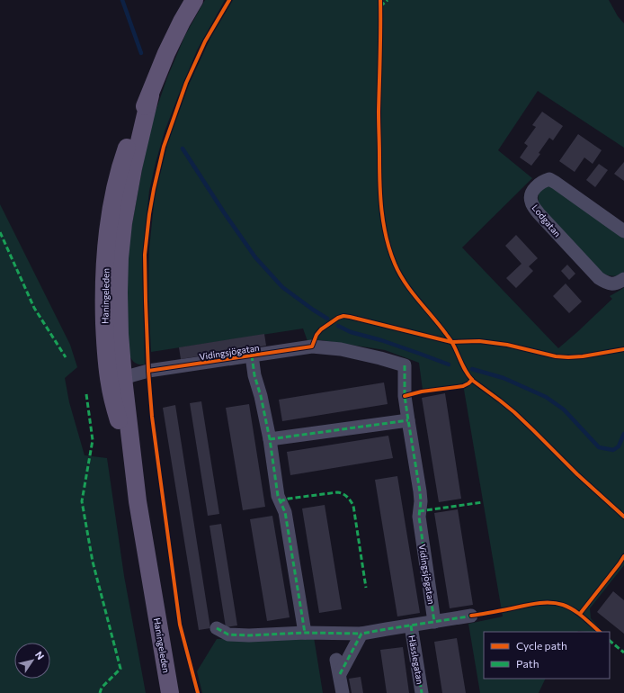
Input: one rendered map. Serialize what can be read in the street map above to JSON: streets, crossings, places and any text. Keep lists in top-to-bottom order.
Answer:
{
  "streets": {
    "main road": ["Haningeleden"],
    "street": ["Lodgatan", "Vidingsjögatan", "Hässlegatan"]
  },
  "crossings": [
    ["Haningeleden", "Vidingsjögatan"]
  ],
  "legend": ["Cycle path", "Path"],
  "north": "top right"
}
